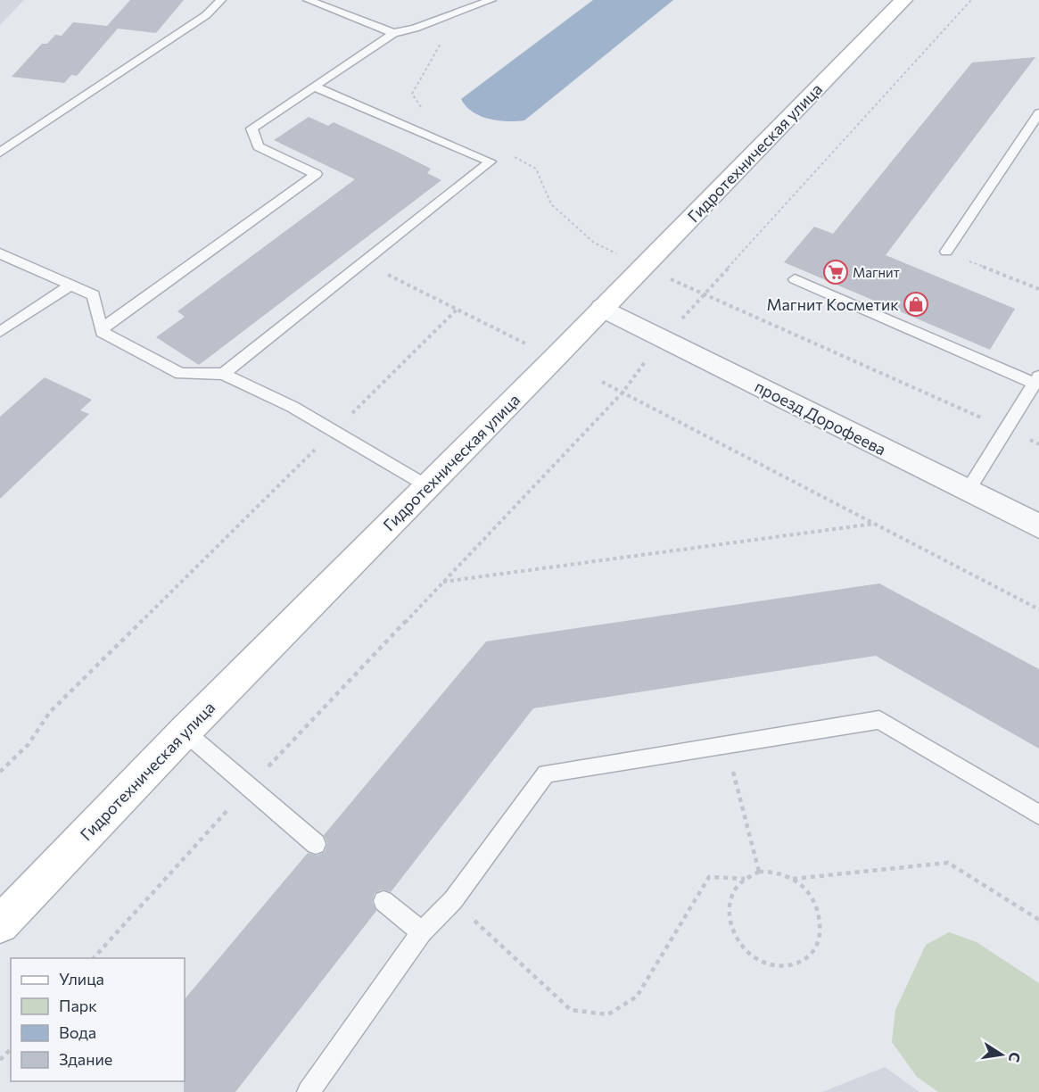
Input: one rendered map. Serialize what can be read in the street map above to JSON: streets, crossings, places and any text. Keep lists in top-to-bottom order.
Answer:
{
  "streets": {
    "main road": ["Гидротехническая улица"],
    "street": ["проезд Дорофеева"]
  },
  "crossings": [
    ["Гидротехническая улица", "проезд Дорофеева"]
  ],
  "places": {
    "supermarket": ["Магнит"],
    "shop": ["Магнит Косметик"]
  },
  "legend": [
    "Улица",
    "Парк",
    "Вода",
    "Здание"
  ],
  "north": "right"
}
